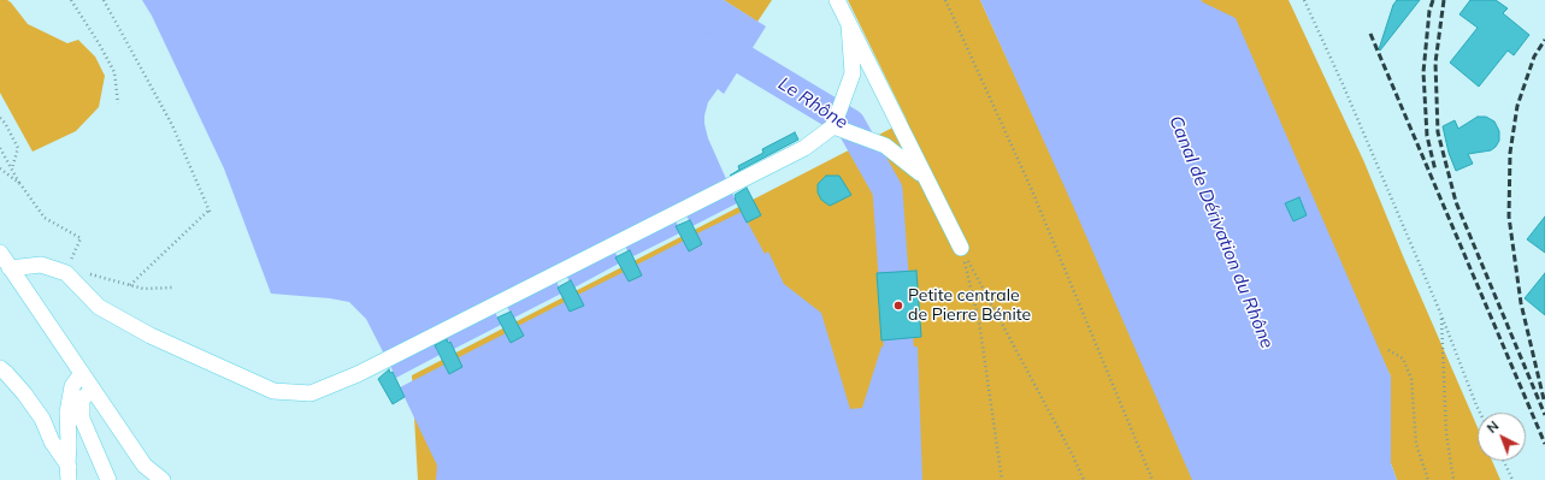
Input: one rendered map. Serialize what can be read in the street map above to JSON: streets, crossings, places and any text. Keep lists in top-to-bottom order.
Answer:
{
  "water": ["Le Rhône", "Canal de Dérivation du Rhône"],
  "places": ["Petite centrale de Pierre Bénite"],
  "north": "top left"
}
